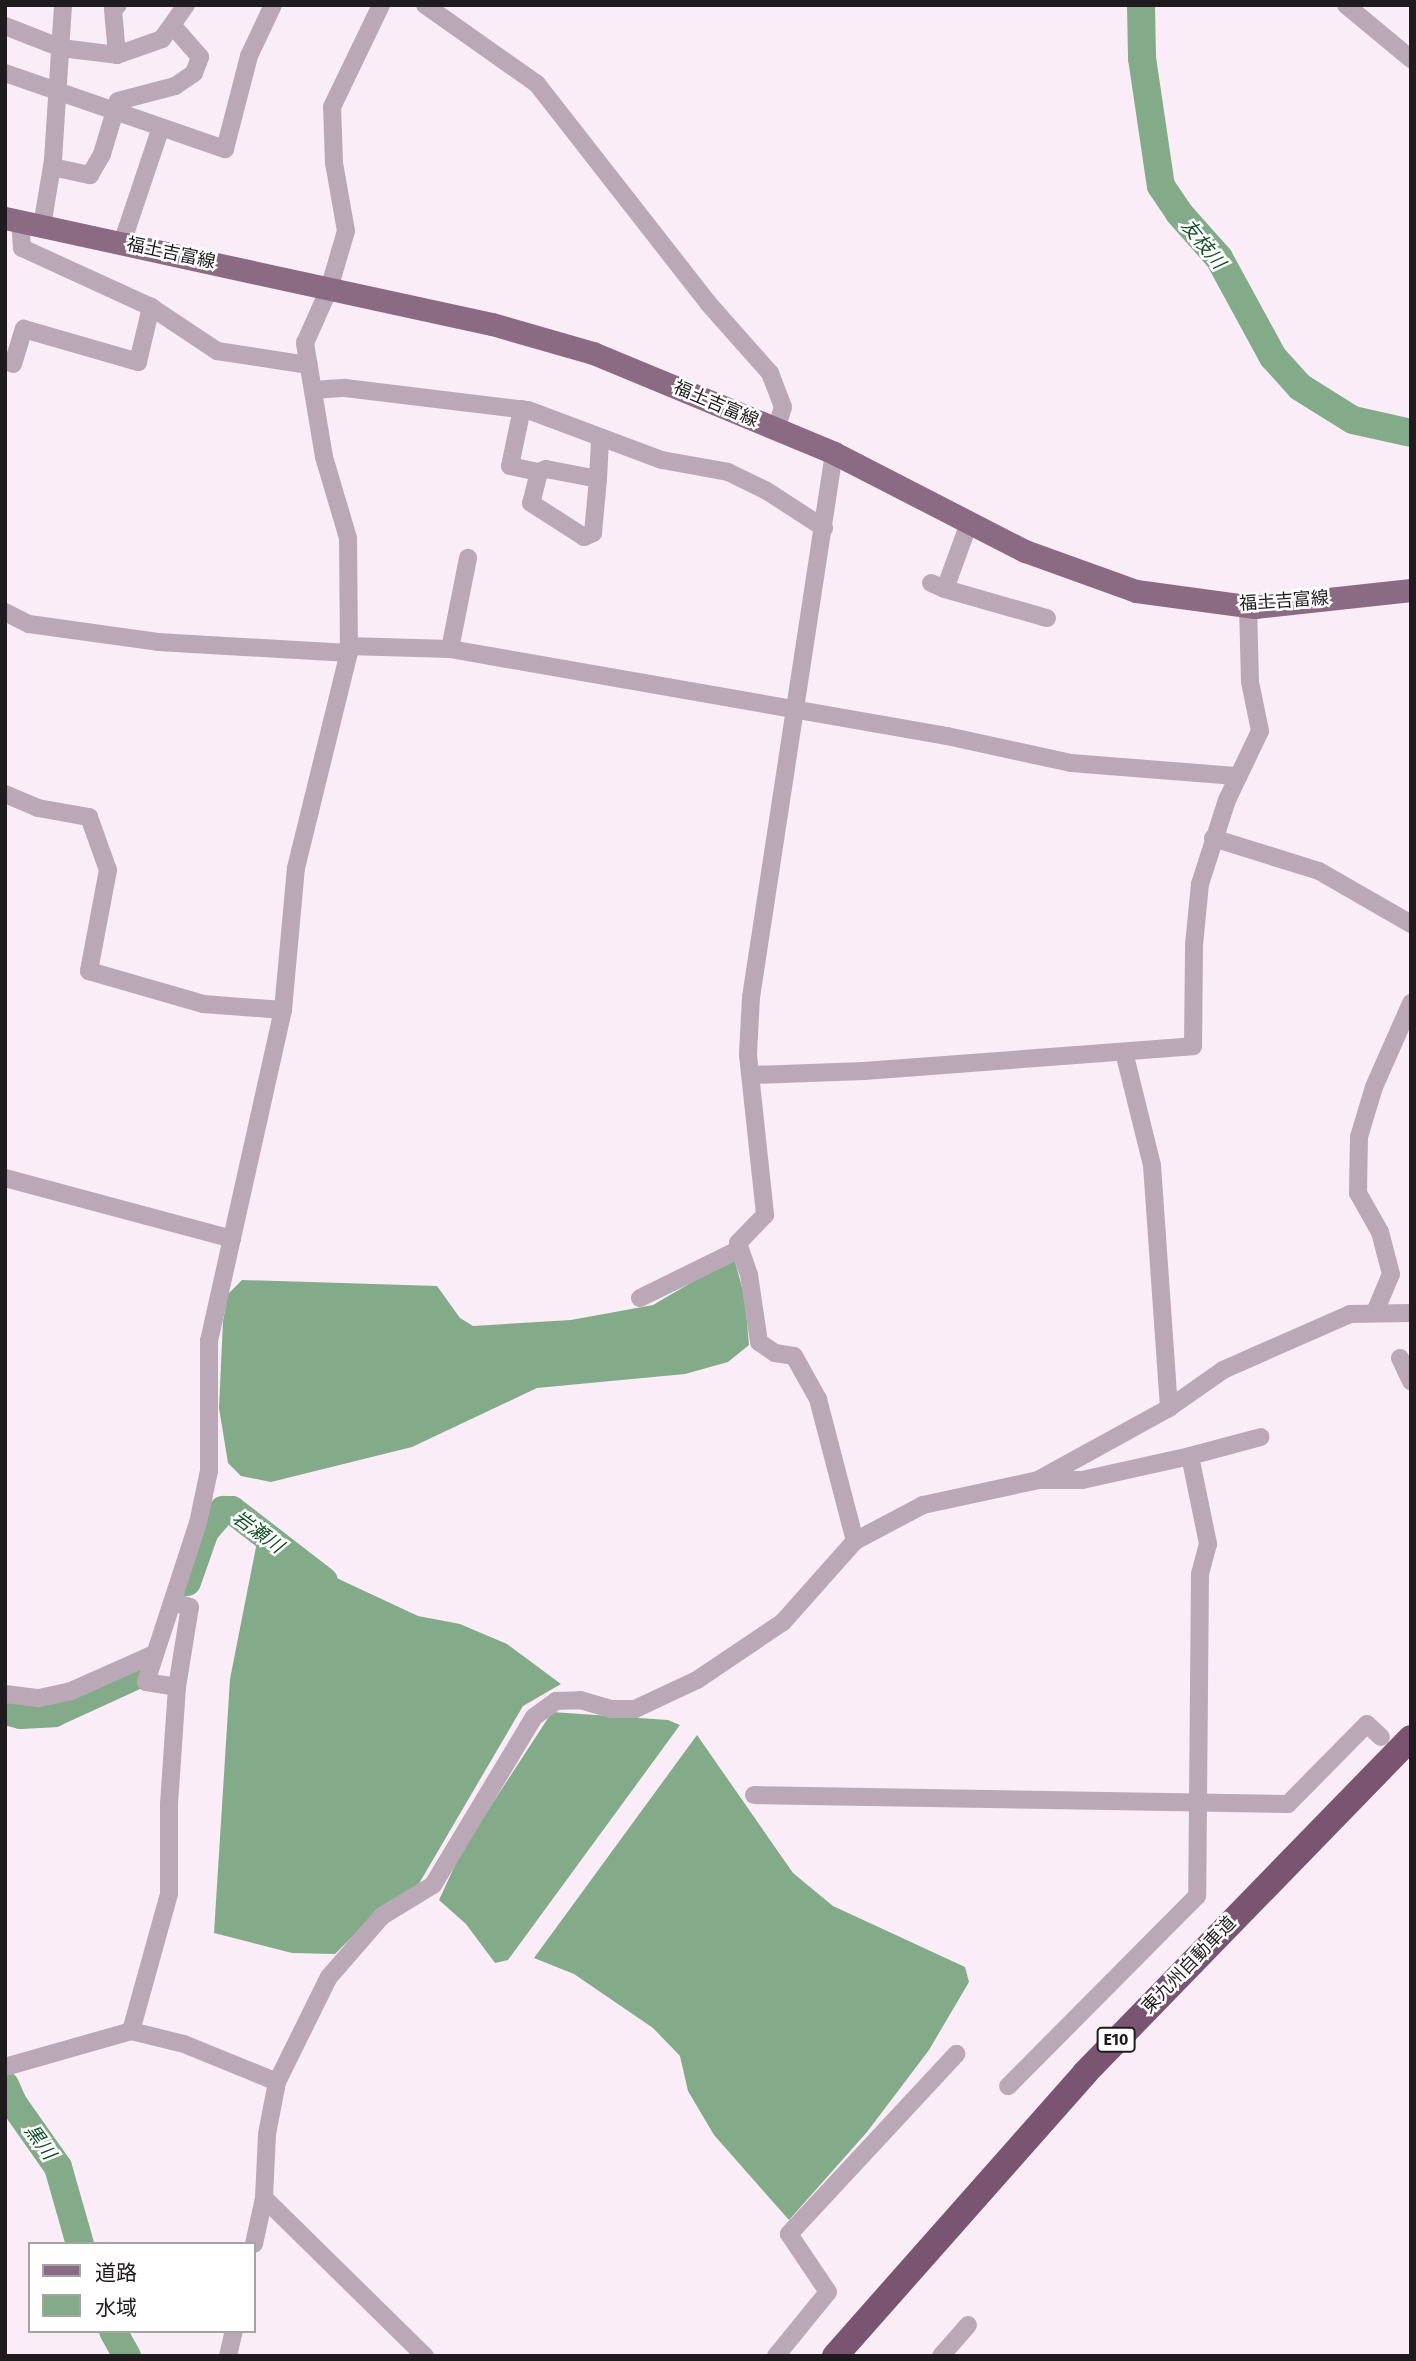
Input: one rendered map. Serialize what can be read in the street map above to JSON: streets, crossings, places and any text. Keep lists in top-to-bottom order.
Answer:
{
  "streets": {
    "highway": ["東九州自動車道", "E10"],
    "main road": ["福土吉富線"]
  },
  "water": ["友枝川", "岩瀬川", "黒川"],
  "legend": ["道路", "水域"]
}
